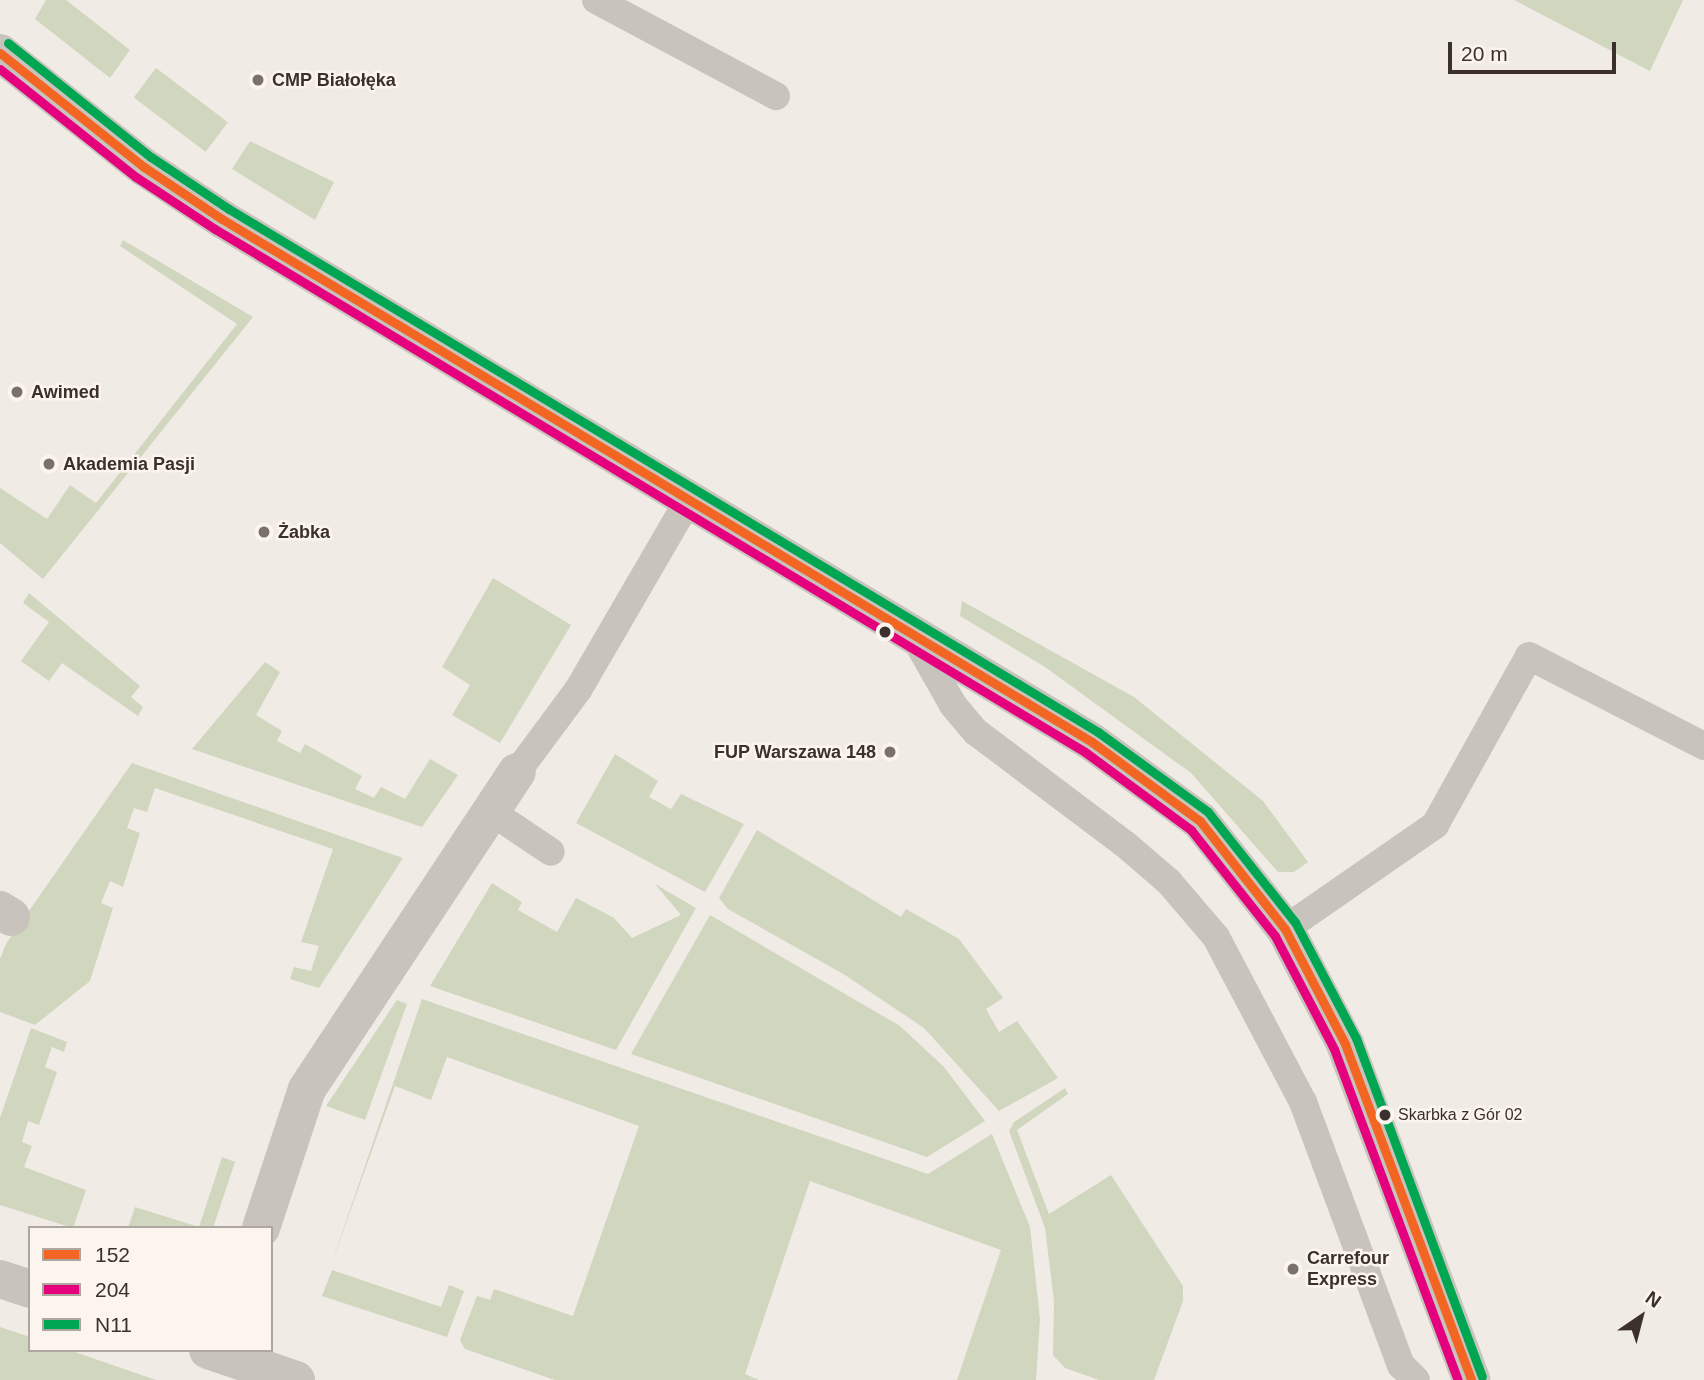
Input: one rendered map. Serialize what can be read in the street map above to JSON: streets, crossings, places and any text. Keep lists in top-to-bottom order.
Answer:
{
  "places": [
    "CMP Białołęka",
    "Awimed",
    "Akademia Pasji",
    "Żabka",
    "FUP Warszawa 148",
    "Skarbka z Gór 02",
    "Carrefour Express"
  ],
  "lines": ["transit line N11", "transit line 152", "transit line 204"],
  "legend": ["152", "204", "N11"],
  "scale_bar": "20 m",
  "north": "top right"
}
